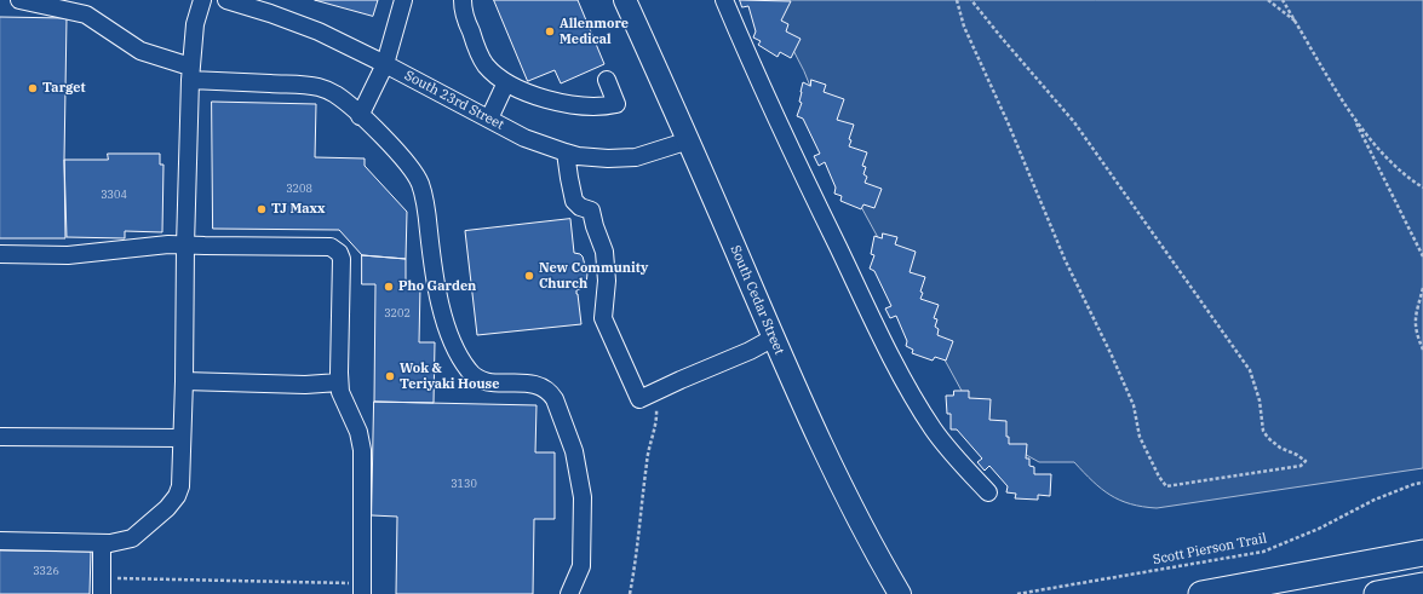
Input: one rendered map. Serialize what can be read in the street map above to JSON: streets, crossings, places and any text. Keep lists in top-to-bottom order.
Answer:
{
  "streets": {
    "main road": ["South Cedar Street"],
    "street": ["South 23rd Street"],
    "path": ["Scott Pierson Trail"]
  },
  "crossings": [
    ["South 23rd Street", "South Cedar Street"]
  ],
  "places": [
    "Allenmore Medical",
    "Target",
    "TJ Maxx",
    "New Community Church",
    "Pho Garden",
    "Wok & Teriyaki House"
  ],
  "house_numbers": [
    "3208",
    "3304",
    "3202",
    "3130",
    "3326"
  ]
}
